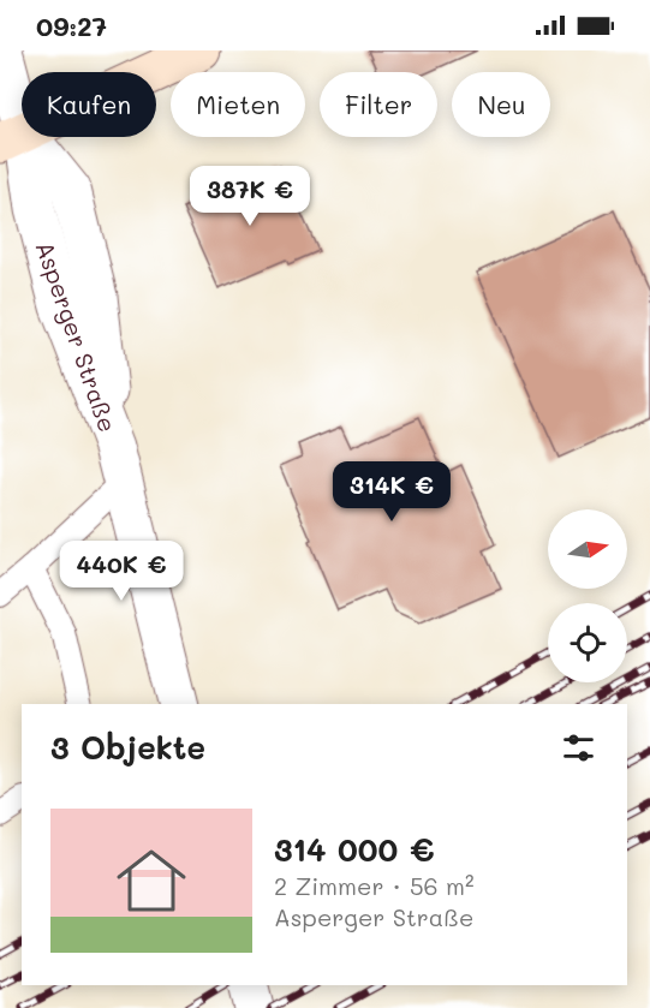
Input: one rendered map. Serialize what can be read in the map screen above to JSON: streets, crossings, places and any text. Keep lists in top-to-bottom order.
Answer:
{
  "streets": {
    "street": ["Asperger Straße"]
  },
  "north": "right",
  "page": {
    "status": "09:27",
    "chip": [
      "Kaufen",
      "Mieten",
      "Filter",
      "Neu"
    ],
    "price": ["387K €", "314K €", "440K €"],
    "heading": "3 Objekte",
    "list": [
      {
        "name": "314 000 €",
        "note": "2 Zimmer · 56 m² · Asperger Straße"
      }
    ]
  }
}
